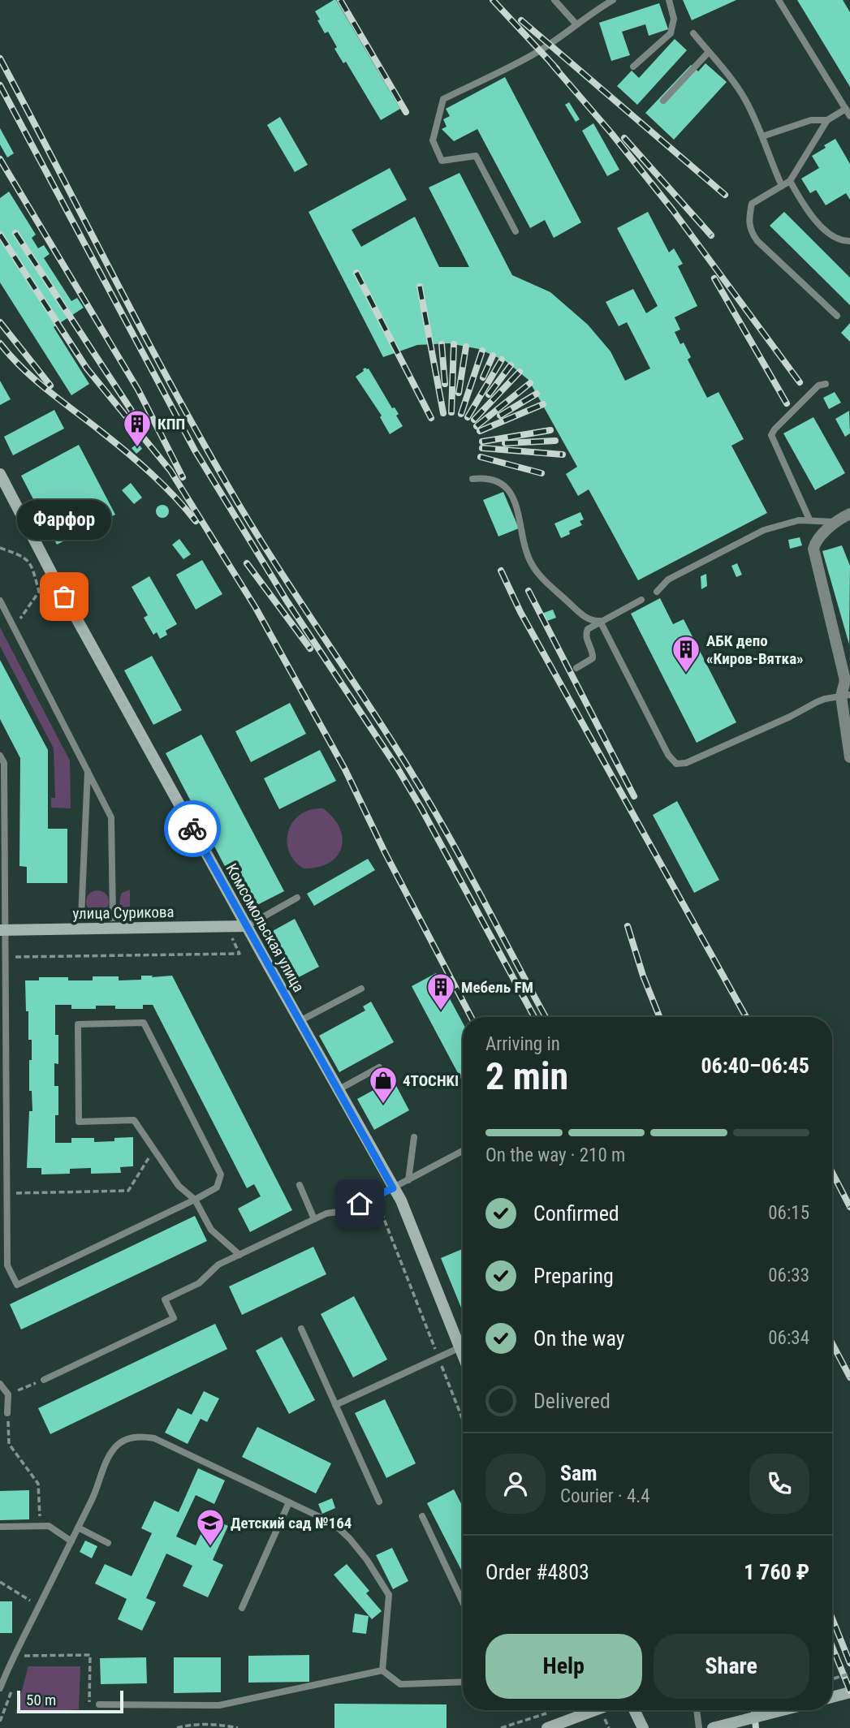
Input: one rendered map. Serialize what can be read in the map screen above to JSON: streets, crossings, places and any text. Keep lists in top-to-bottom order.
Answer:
{
  "streets": {
    "main road": ["улица Сурикова", "Комсомольская улица"]
  },
  "crossings": [
    ["улица Сурикова", "Комсомольская улица"]
  ],
  "places": {
    "building": ["КПП", "АБК депо «Киров-Вятка»", "Мебель FM"],
    "other": ["Фарфор"],
    "shop": ["4TOCHKI"],
    "school or university": ["Детский сад №164"]
  },
  "scale_bar": "50 m",
  "page": {
    "bubble": "Фарфор",
    "heading": ["2 min", "Arriving in", "06:40–06:45"],
    "panel": [
      "Sam",
      "Courier · 4.4",
      "Order #4803",
      "1 760 ₽"
    ],
    "bar": "On the way · 210 m",
    "list": [
      ["Confirmed", "06:15"],
      ["Preparing", "06:33"],
      ["On the way", "06:34"],
      "Delivered"
    ],
    "buttons": ["Help", "Share"],
    "scale": "50 m"
  }
}
